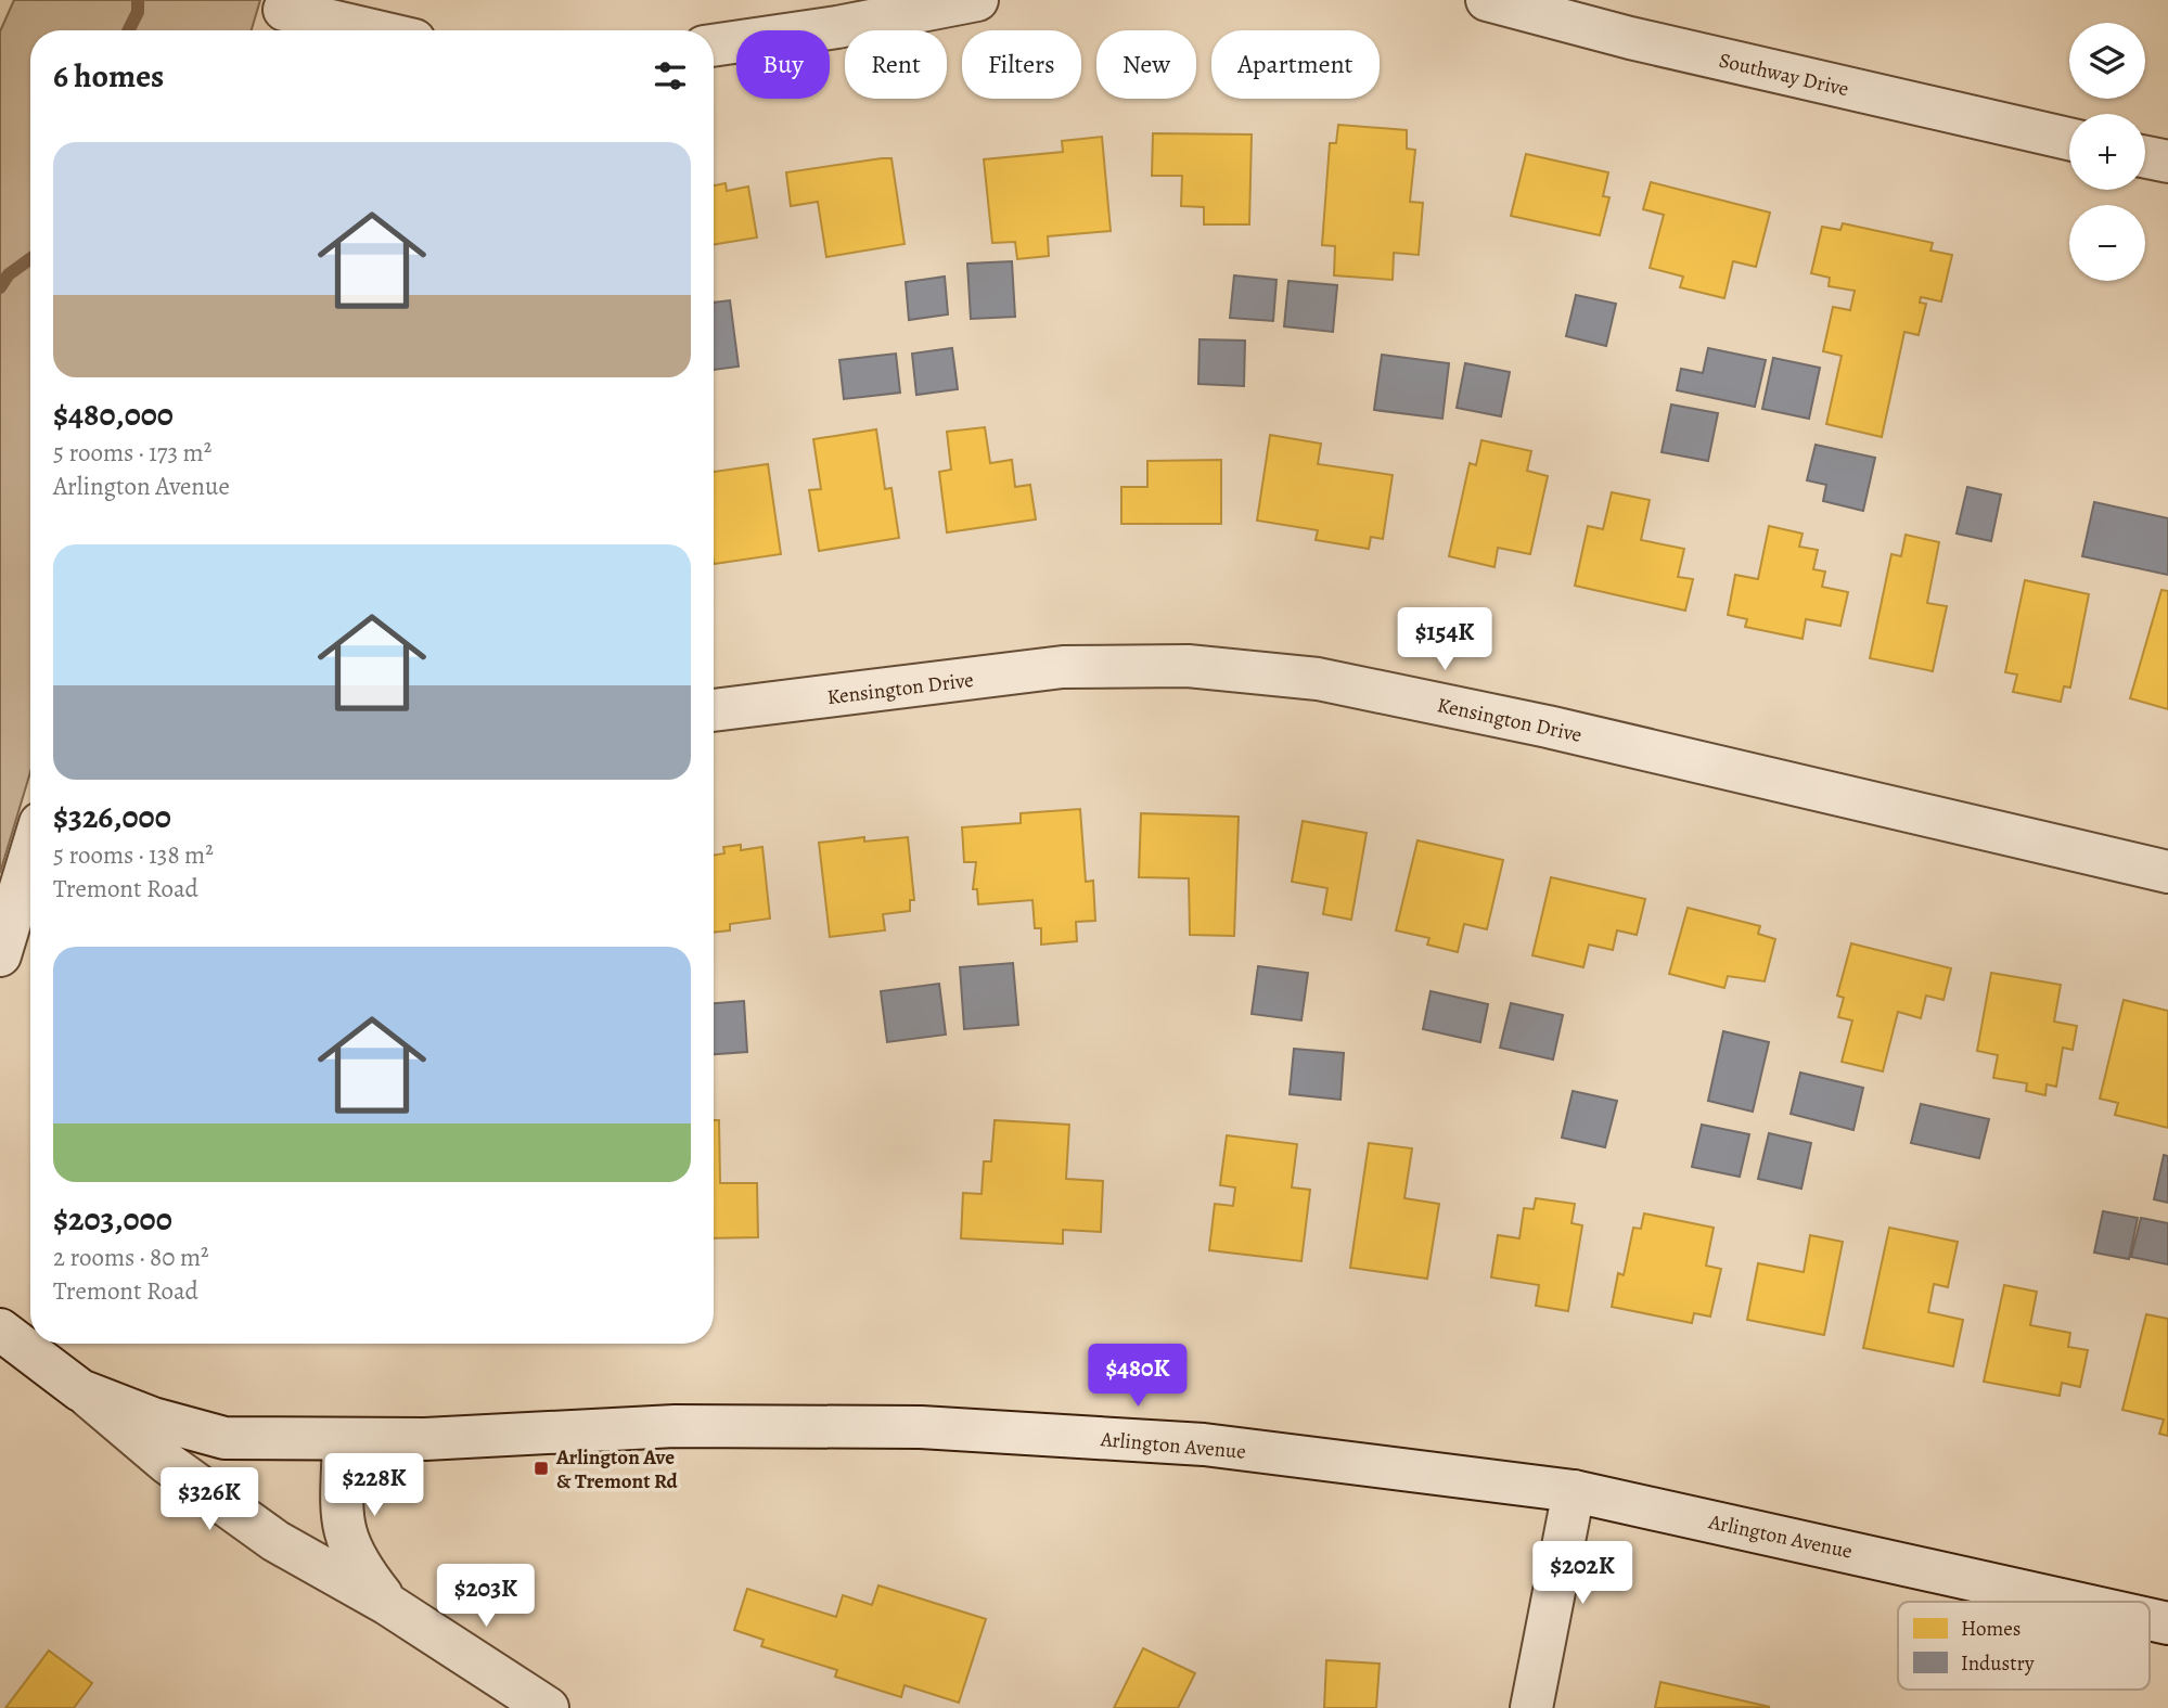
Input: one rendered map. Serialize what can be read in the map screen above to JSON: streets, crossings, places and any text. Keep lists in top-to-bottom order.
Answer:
{
  "streets": {
    "street": ["Southway Drive", "Kensington Drive", "Arlington Avenue"]
  },
  "places": {
    "transit": ["Arlington Ave & Tremont Rd"]
  },
  "legend": ["Homes", "Industry"],
  "page": {
    "map_buttons": ["+", "−"],
    "chip": [
      "Buy",
      "Rent",
      "Filters",
      "New",
      "Apartment"
    ],
    "heading": "6 homes",
    "list": [
      {
        "name": "$480,000",
        "note": "5 rooms · 173 m² · Arlington Avenue"
      },
      {
        "name": "$326,000",
        "note": "5 rooms · 138 m² · Tremont Road"
      },
      {
        "name": "$203,000",
        "note": "2 rooms · 80 m² · Tremont Road"
      }
    ],
    "price": [
      "$154K",
      "$480K",
      "$228K",
      "$326K",
      "$202K",
      "$203K"
    ]
  }
}
